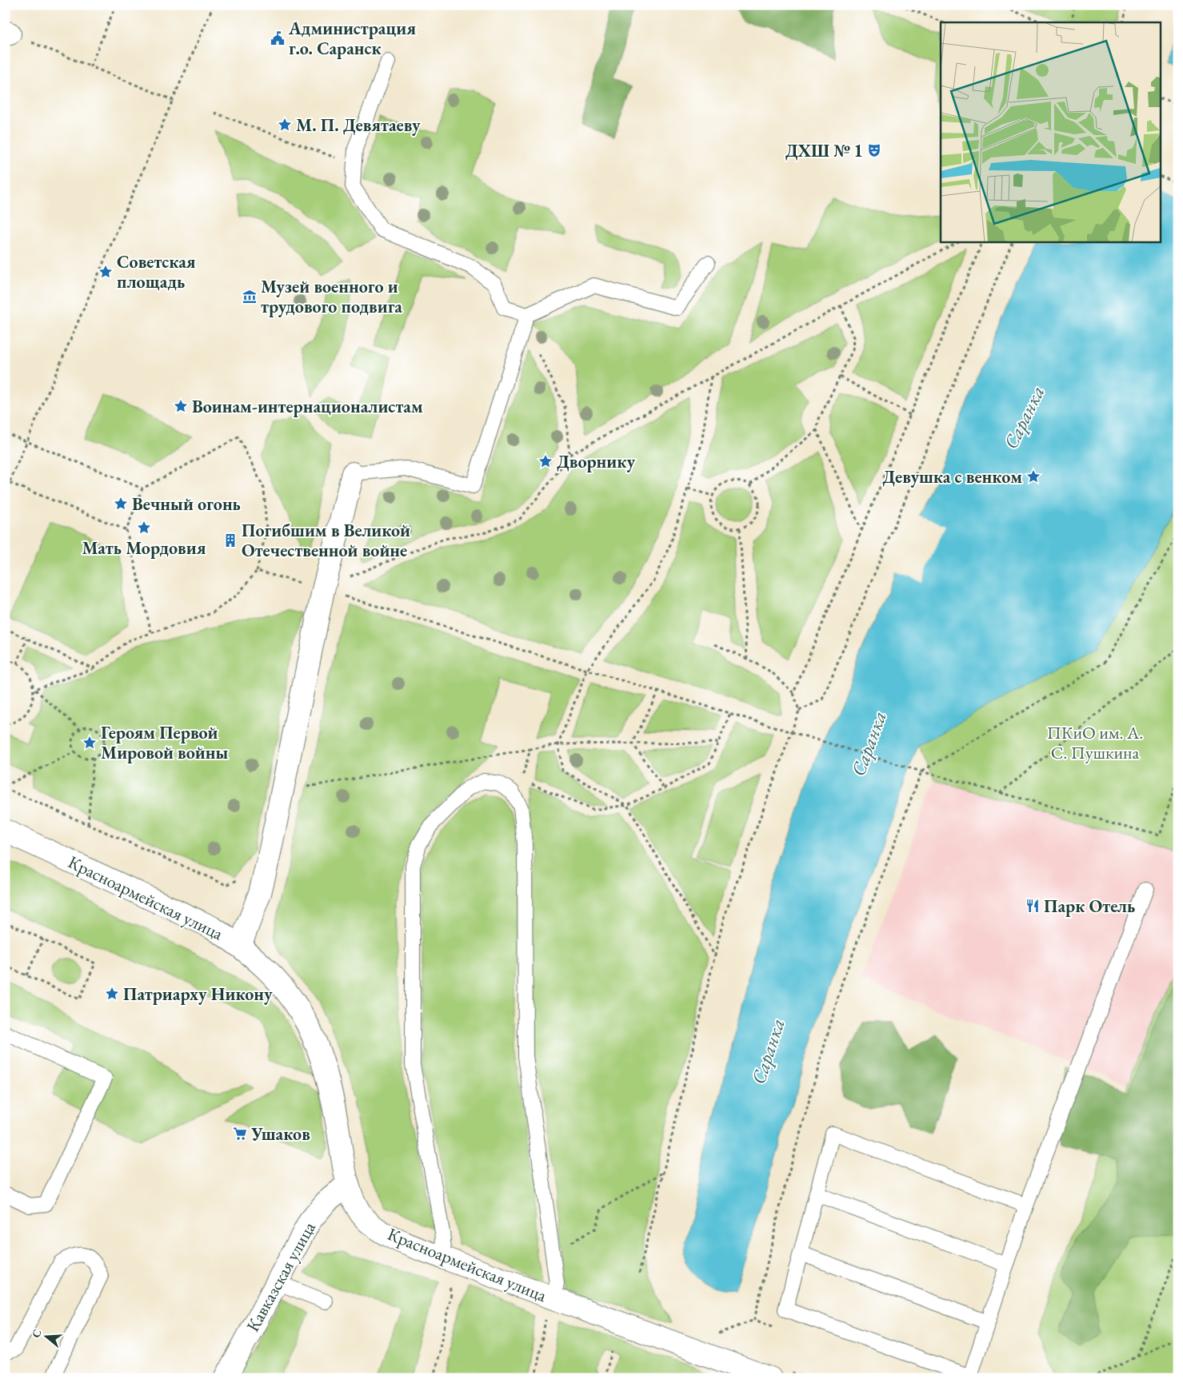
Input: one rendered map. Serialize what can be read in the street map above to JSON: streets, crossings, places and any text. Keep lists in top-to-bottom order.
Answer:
{
  "streets": {
    "street": ["Красноармейская улица", "Кавказская улица"]
  },
  "crossings": [
    ["Красноармейская улица", "Кавказская улица"]
  ],
  "water": ["Саранка"],
  "parks": ["ПКиО им. А. С. Пушкина"],
  "places": {
    "public building": ["Администрация г.о. Саранск"],
    "place": [
      "М. П. Девятаеву",
      "Советская площадь",
      "Воинам-интернационалистам",
      "Дворнику",
      "Девушка с венком",
      "Вечный огонь",
      "Мать Мордовия",
      "Героям Первой Мировой войны",
      "Патриарху Никону"
    ],
    "theatre": ["ДХШ № 1"],
    "museum": ["Музей военного и трудового подвига"],
    "building": ["Погибшим в Великой Отечественной войне"],
    "restaurant": ["Парк Отель"],
    "supermarket": ["Ушаков"]
  },
  "north": "left"
}
